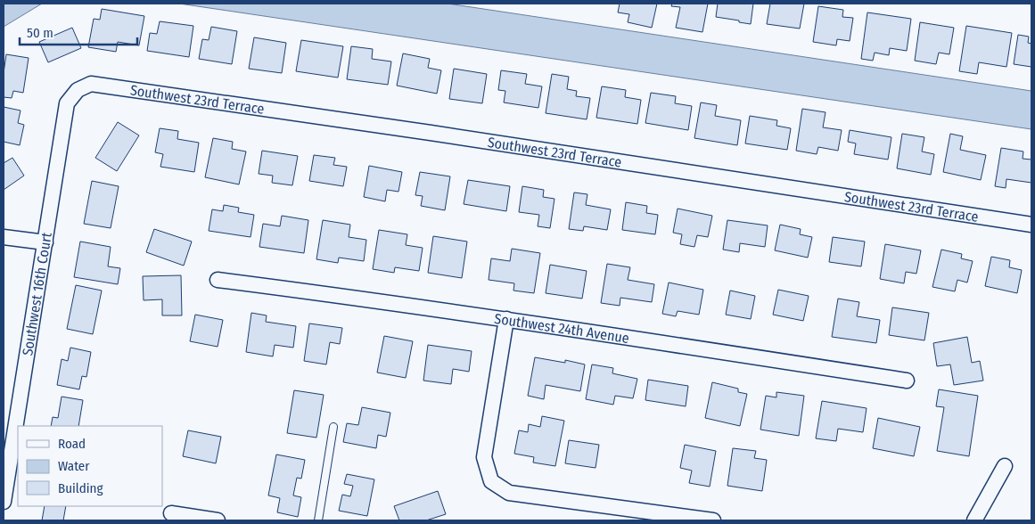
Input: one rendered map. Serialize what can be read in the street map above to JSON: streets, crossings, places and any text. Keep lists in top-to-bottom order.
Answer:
{
  "streets": {
    "street": ["Southwest 23rd Terrace", "Southwest 16th Court", "Southwest 24th Avenue"]
  },
  "crossings": [
    ["Southwest 23rd Terrace", "Southwest 16th Court"]
  ],
  "legend": ["Road", "Water", "Building"],
  "scale_bar": "50 m"
}
